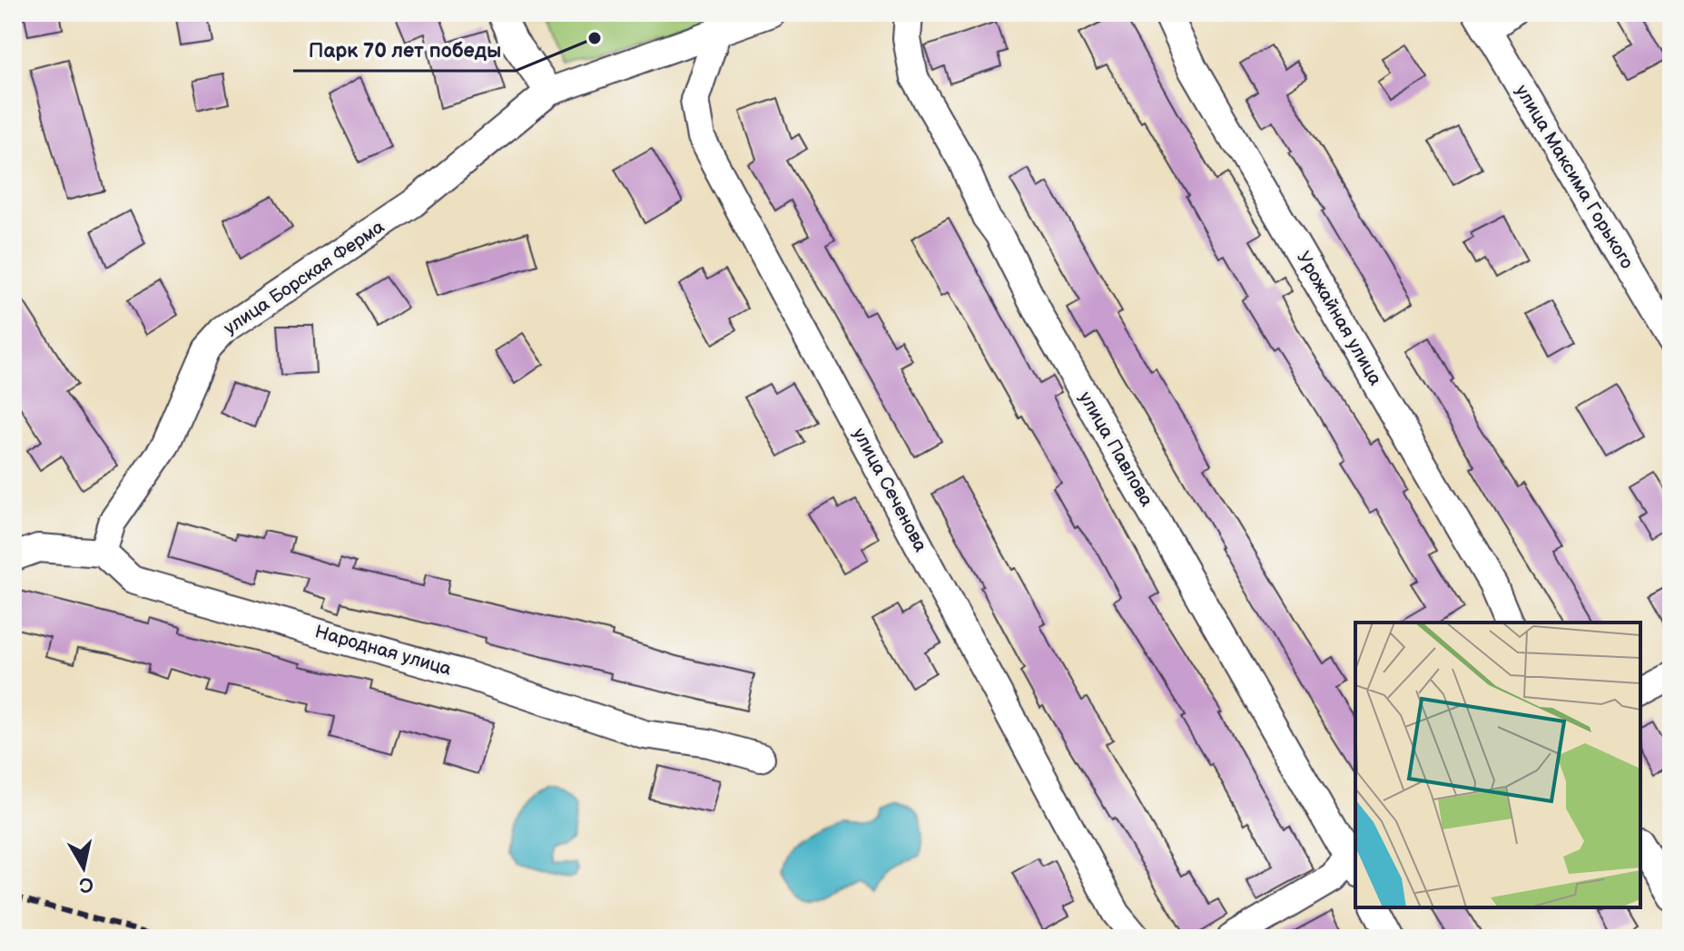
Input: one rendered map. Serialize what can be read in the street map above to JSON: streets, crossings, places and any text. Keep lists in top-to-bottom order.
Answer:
{
  "streets": {
    "street": [
      "улица Максима Горького",
      "улица Борская Ферма",
      "Урожайная улица",
      "улица Павлова",
      "улица Сеченова",
      "Народная улица"
    ]
  },
  "crossings": [
    ["улица Борская Ферма", "улица Сеченова"],
    ["улица Борская Ферма", "Народная улица"]
  ],
  "places": ["Парк 70 лет победы"],
  "north": "bottom"
}
